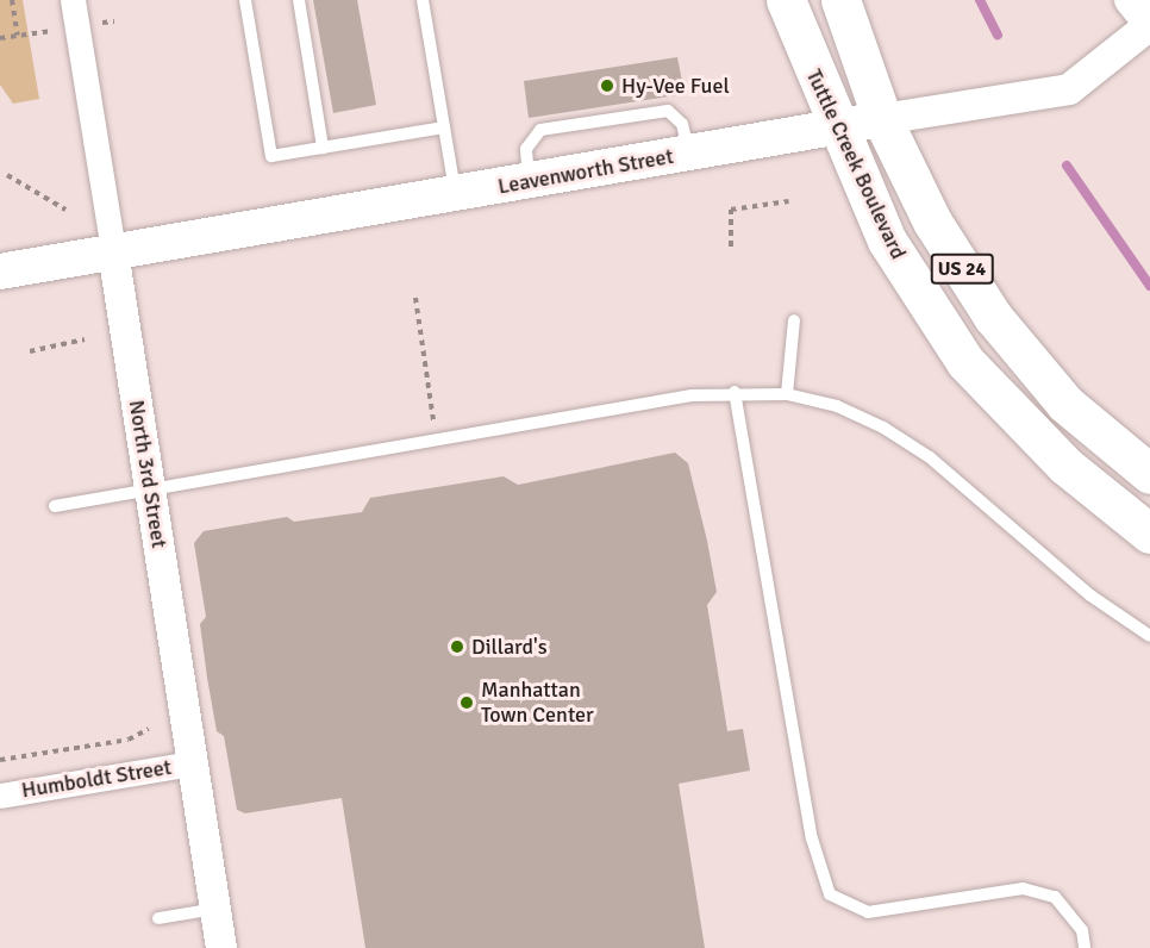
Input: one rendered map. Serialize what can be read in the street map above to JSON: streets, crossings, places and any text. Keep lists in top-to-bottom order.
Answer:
{
  "streets": {
    "highway": ["Tuttle Creek Boulevard", "US 24"],
    "main road": ["Leavenworth Street"],
    "street": ["North 3rd Street", "Humboldt Street"]
  },
  "crossings": [
    ["Tuttle Creek Boulevard", "Leavenworth Street"],
    ["Leavenworth Street", "North 3rd Street"],
    ["North 3rd Street", "Humboldt Street"]
  ],
  "places": ["Hy-Vee Fuel", "Dillard's", "Manhattan Town Center"]
}
